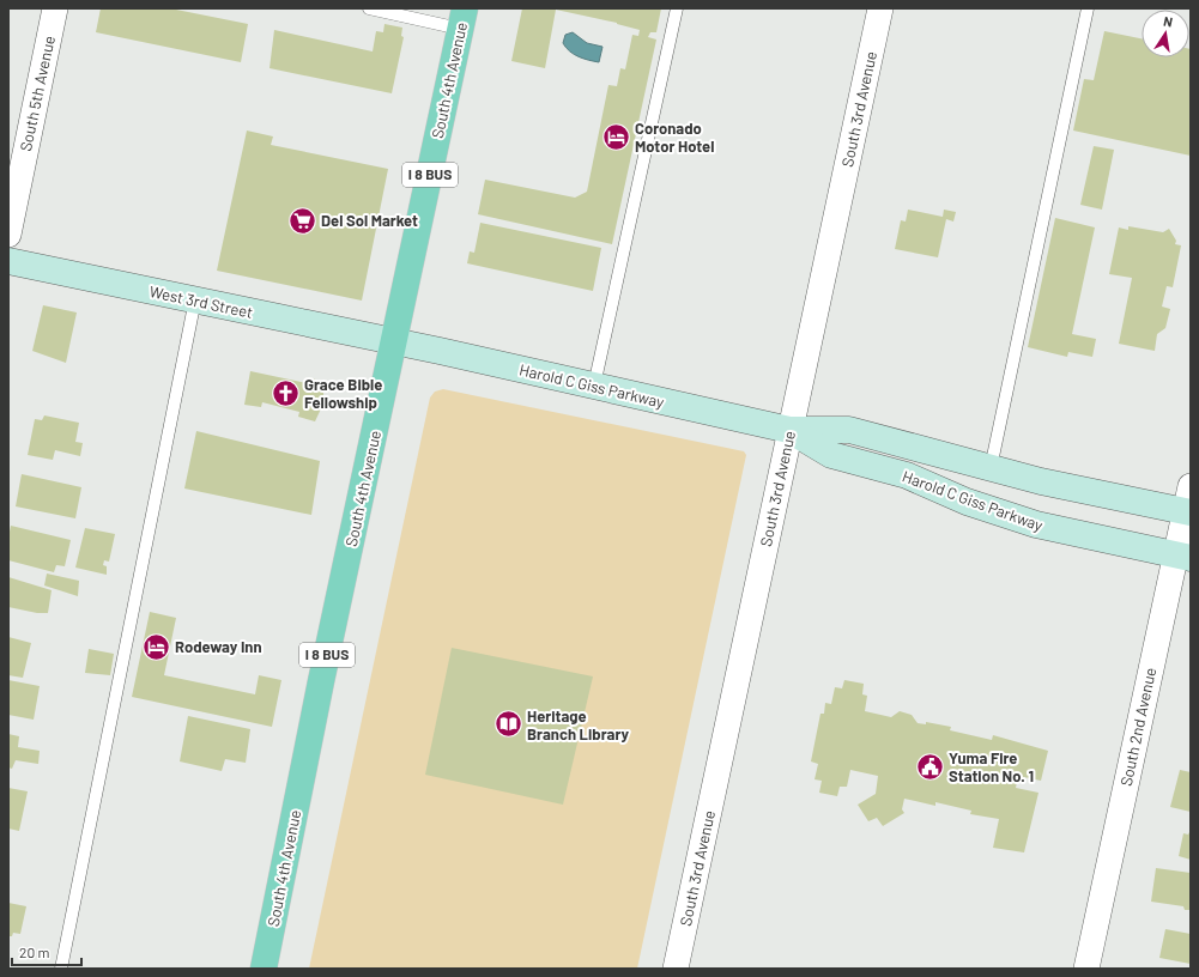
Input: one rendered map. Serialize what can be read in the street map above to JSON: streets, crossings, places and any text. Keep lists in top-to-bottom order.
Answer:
{
  "streets": {
    "main road": [
      "South 4th Avenue",
      "I 8 BUS",
      "West 3rd Street",
      "Harold C Giss Parkway"
    ],
    "street": ["South 5th Avenue", "South 3rd Avenue", "South 2nd Avenue"]
  },
  "crossings": [
    ["South 4th Avenue", "West 3rd Street"],
    ["South 4th Avenue", "Harold C Giss Parkway"],
    ["South 3rd Avenue", "Harold C Giss Parkway"],
    ["West 3rd Street", "Harold C Giss Parkway"],
    ["Harold C Giss Parkway", "South 2nd Avenue"]
  ],
  "places": {
    "hotel": ["Coronado Motor Hotel", "Rodeway Inn"],
    "supermarket": ["Del Sol Market"],
    "church": ["Grace Bible Fellowship"],
    "library": ["Heritage Branch Library"],
    "public building": ["Yuma Fire Station No. 1"]
  },
  "scale_bar": "20 m",
  "north": "top"
}
